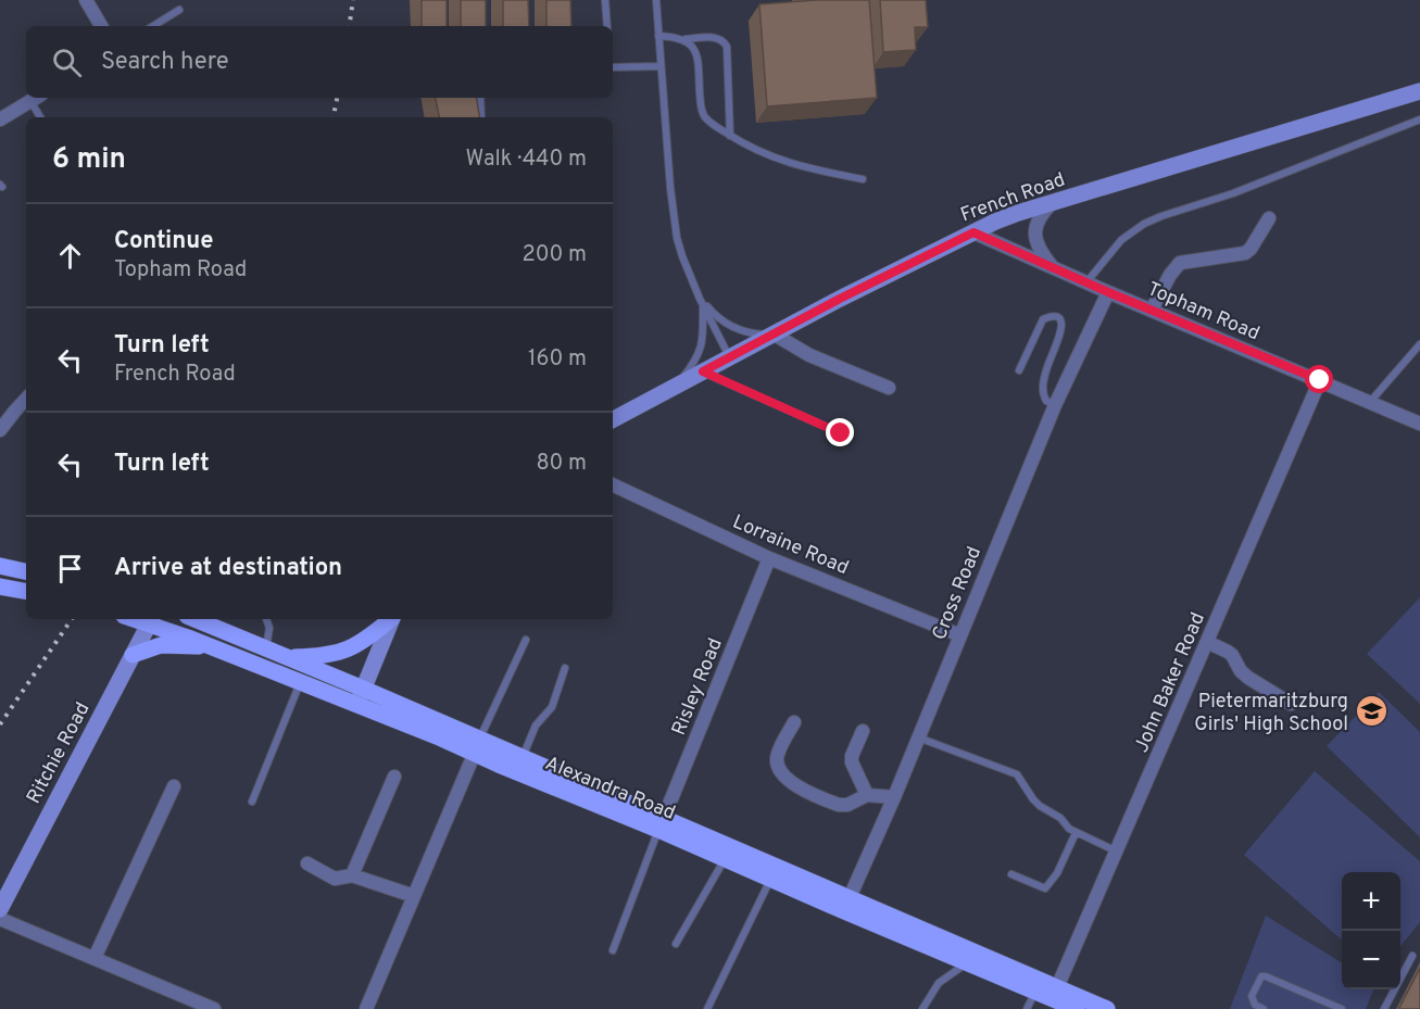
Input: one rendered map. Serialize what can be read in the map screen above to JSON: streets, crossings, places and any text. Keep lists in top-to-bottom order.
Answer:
{
  "streets": {
    "main road": ["Alexandra Road"],
    "street": [
      "French Road",
      "Topham Road",
      "Lorraine Road",
      "Cross Road",
      "John Baker Road",
      "Risley Road",
      "Ritchie Road"
    ]
  },
  "crossings": [
    ["French Road", "Topham Road"],
    ["Topham Road", "Cross Road"],
    ["Topham Road", "John Baker Road"],
    ["Lorraine Road", "Cross Road"],
    ["Lorraine Road", "Risley Road"],
    ["Cross Road", "Alexandra Road"],
    ["John Baker Road", "Alexandra Road"],
    ["Risley Road", "Alexandra Road"],
    ["Ritchie Road", "Alexandra Road"]
  ],
  "places": {
    "school or university": ["Pietermaritzburg Girls' High School"]
  },
  "page": {
    "search": "Search here",
    "heading": ["6 min", "Walk · 440 m"],
    "list": [
      ["Continue", "Topham Road", "200 m"],
      ["Turn left", "French Road", "160 m"],
      ["Turn left", "80 m"],
      "Arrive at destination"
    ],
    "map_buttons": ["+", "−"]
  }
}
